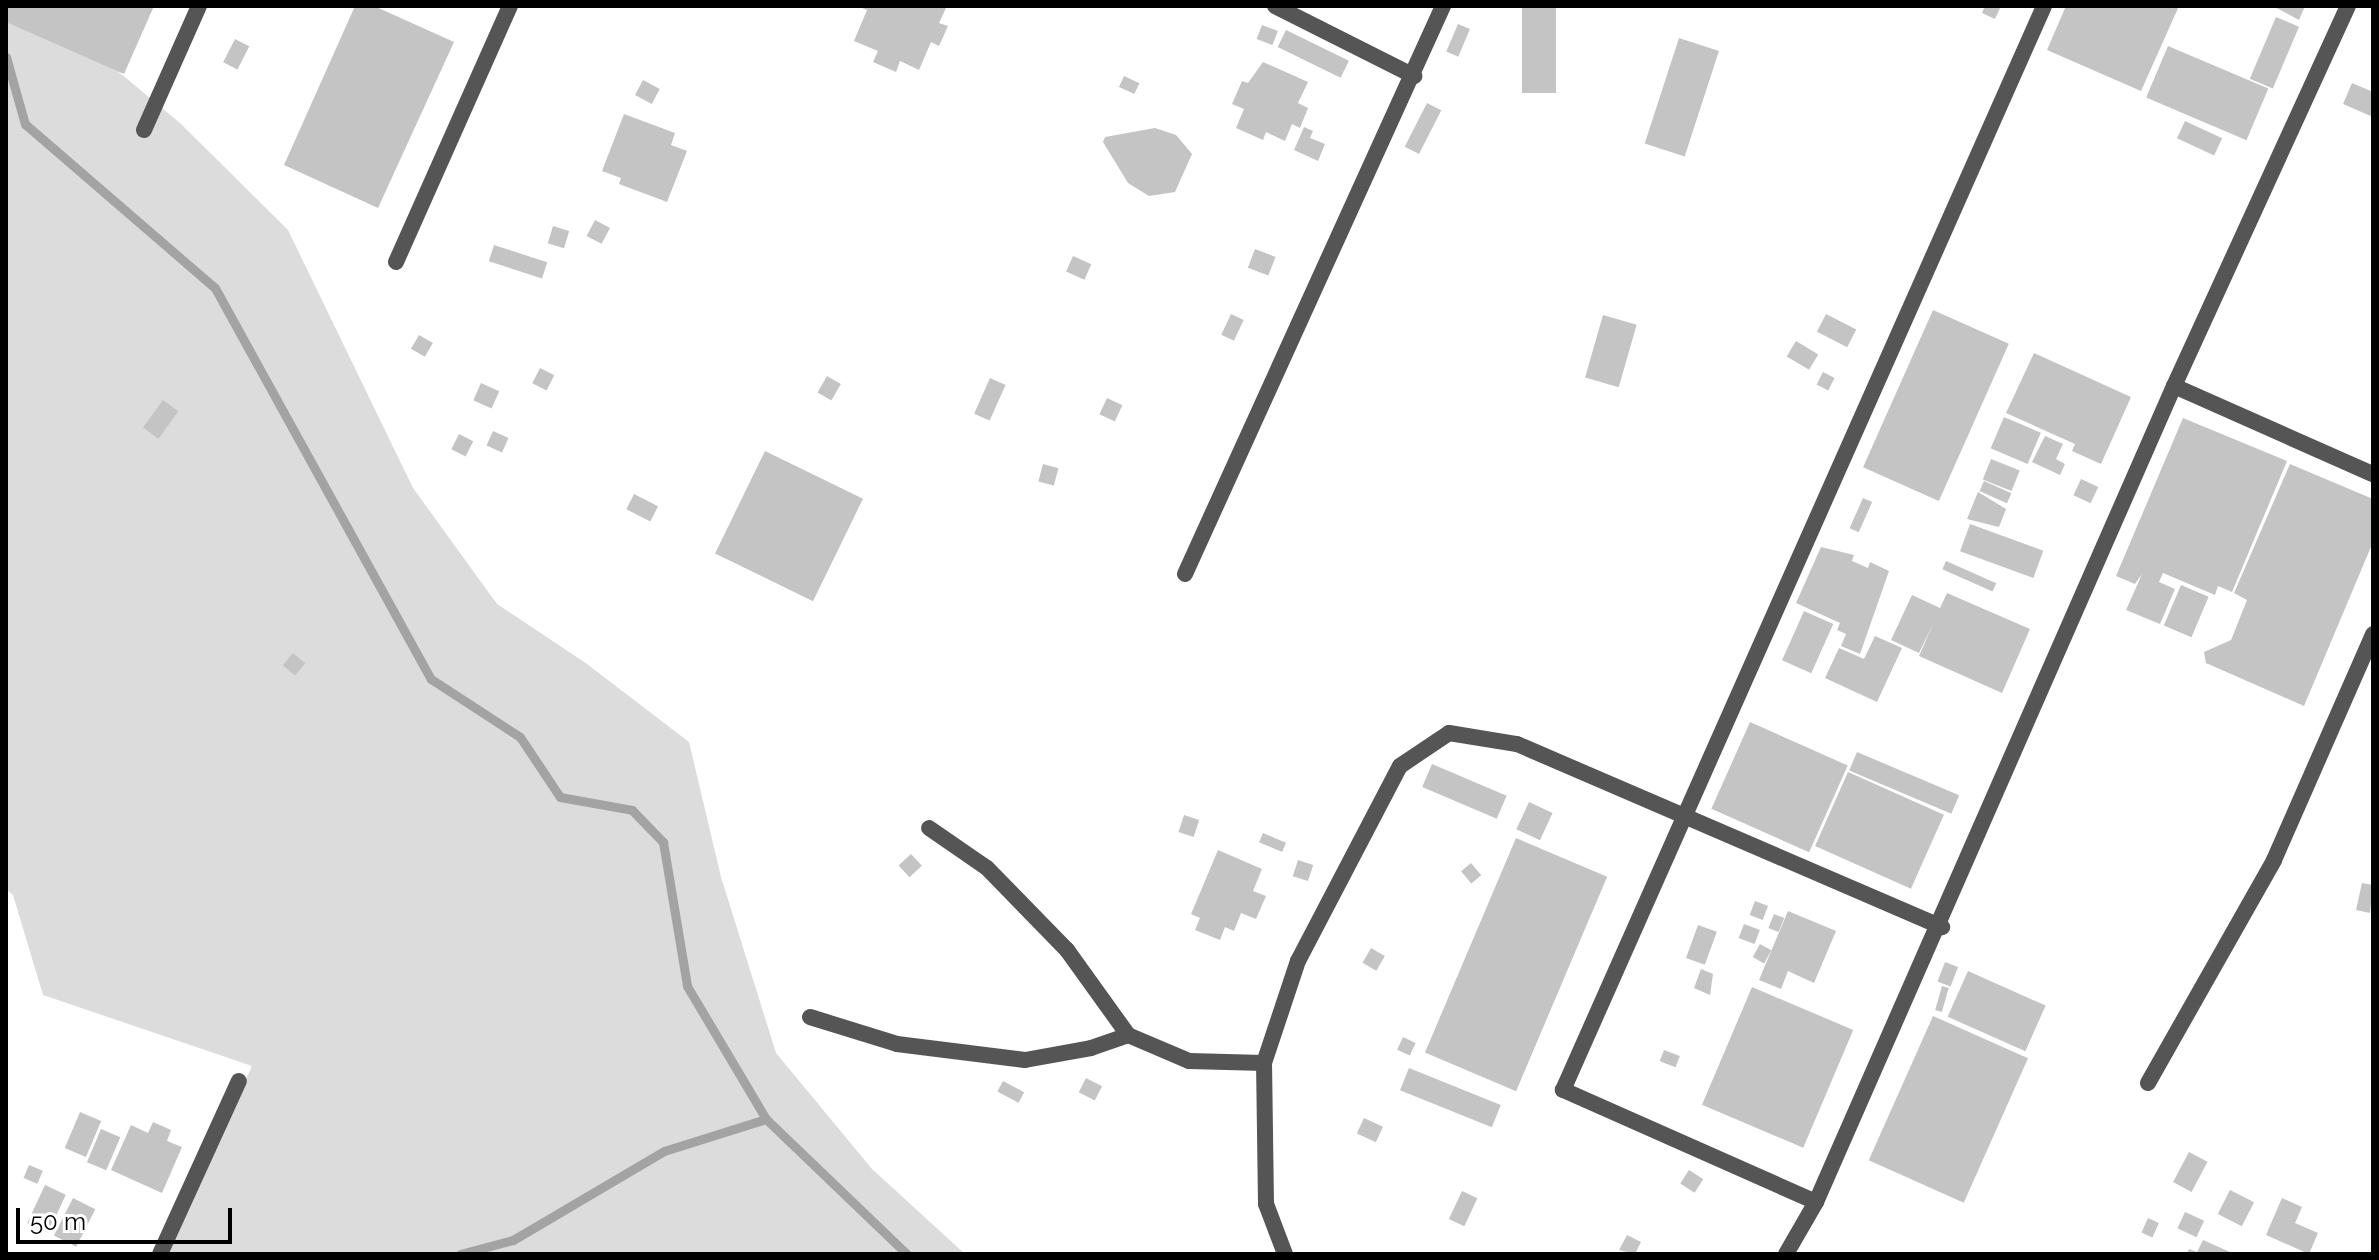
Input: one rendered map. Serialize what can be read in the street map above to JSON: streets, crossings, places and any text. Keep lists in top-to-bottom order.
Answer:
{
  "scale_bar": "50 m"
}
